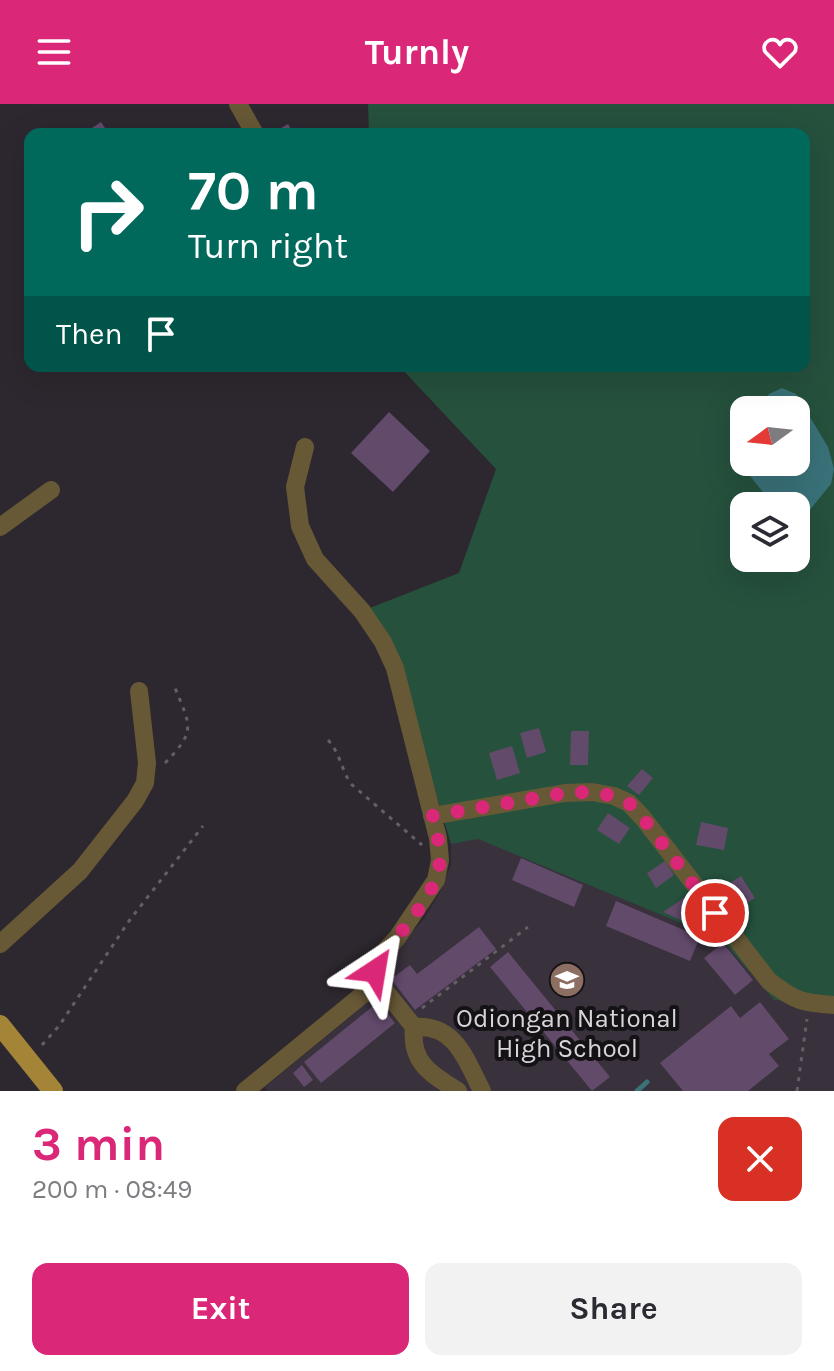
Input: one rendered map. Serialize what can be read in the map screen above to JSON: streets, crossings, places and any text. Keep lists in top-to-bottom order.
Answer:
{
  "places": {
    "school or university": ["Odiongan National High School"]
  },
  "north": "left",
  "page": {
    "header": "Turnly",
    "turn": ["70 m", "Turn right"],
    "then": "Then",
    "heading": ["3 min", "200 m · 08:49"],
    "buttons": ["Exit", "Share"]
  }
}
